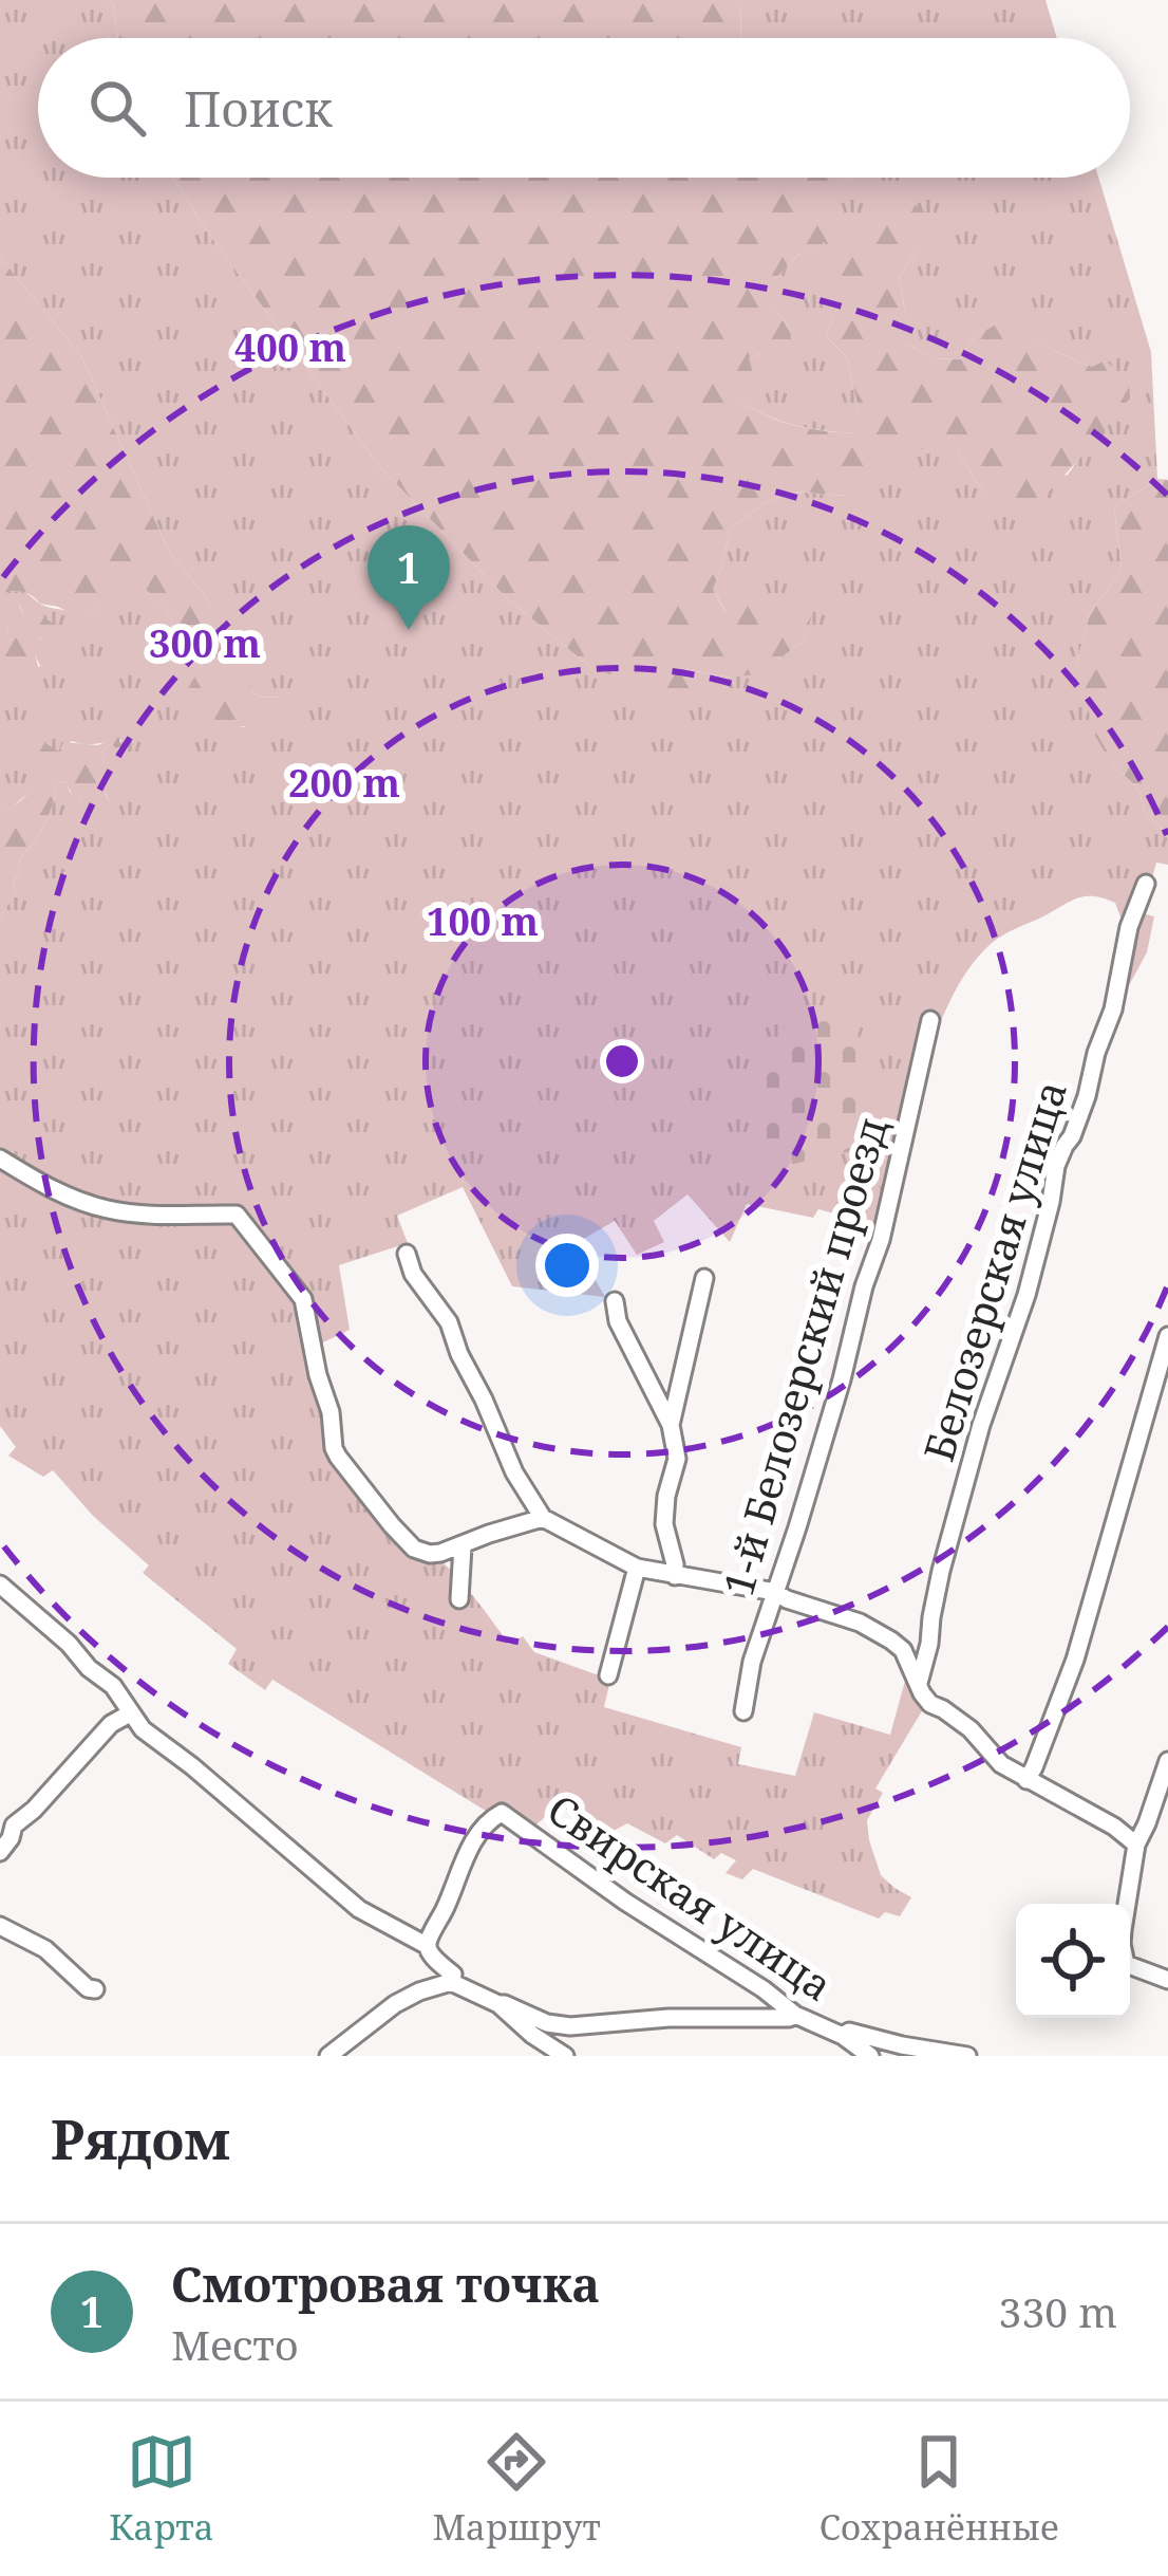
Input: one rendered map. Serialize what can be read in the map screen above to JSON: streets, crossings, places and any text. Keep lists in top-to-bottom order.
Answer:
{
  "streets": {
    "street": ["Белозерская улица", "1-й Белозерский проезд", "Свирская улица"]
  },
  "page": {
    "search": "Поиск",
    "pins": "1",
    "heading": "Рядом",
    "list": [
      {
        "mark": "1",
        "name": "Смотровая точка",
        "note": "Место",
        "value": "330 m"
      }
    ],
    "nav": ["Карта", "Маршрут", "Сохранённые"]
  },
  "rings": [
    "400 m",
    "300 m",
    "200 m",
    "100 m"
  ]
}
